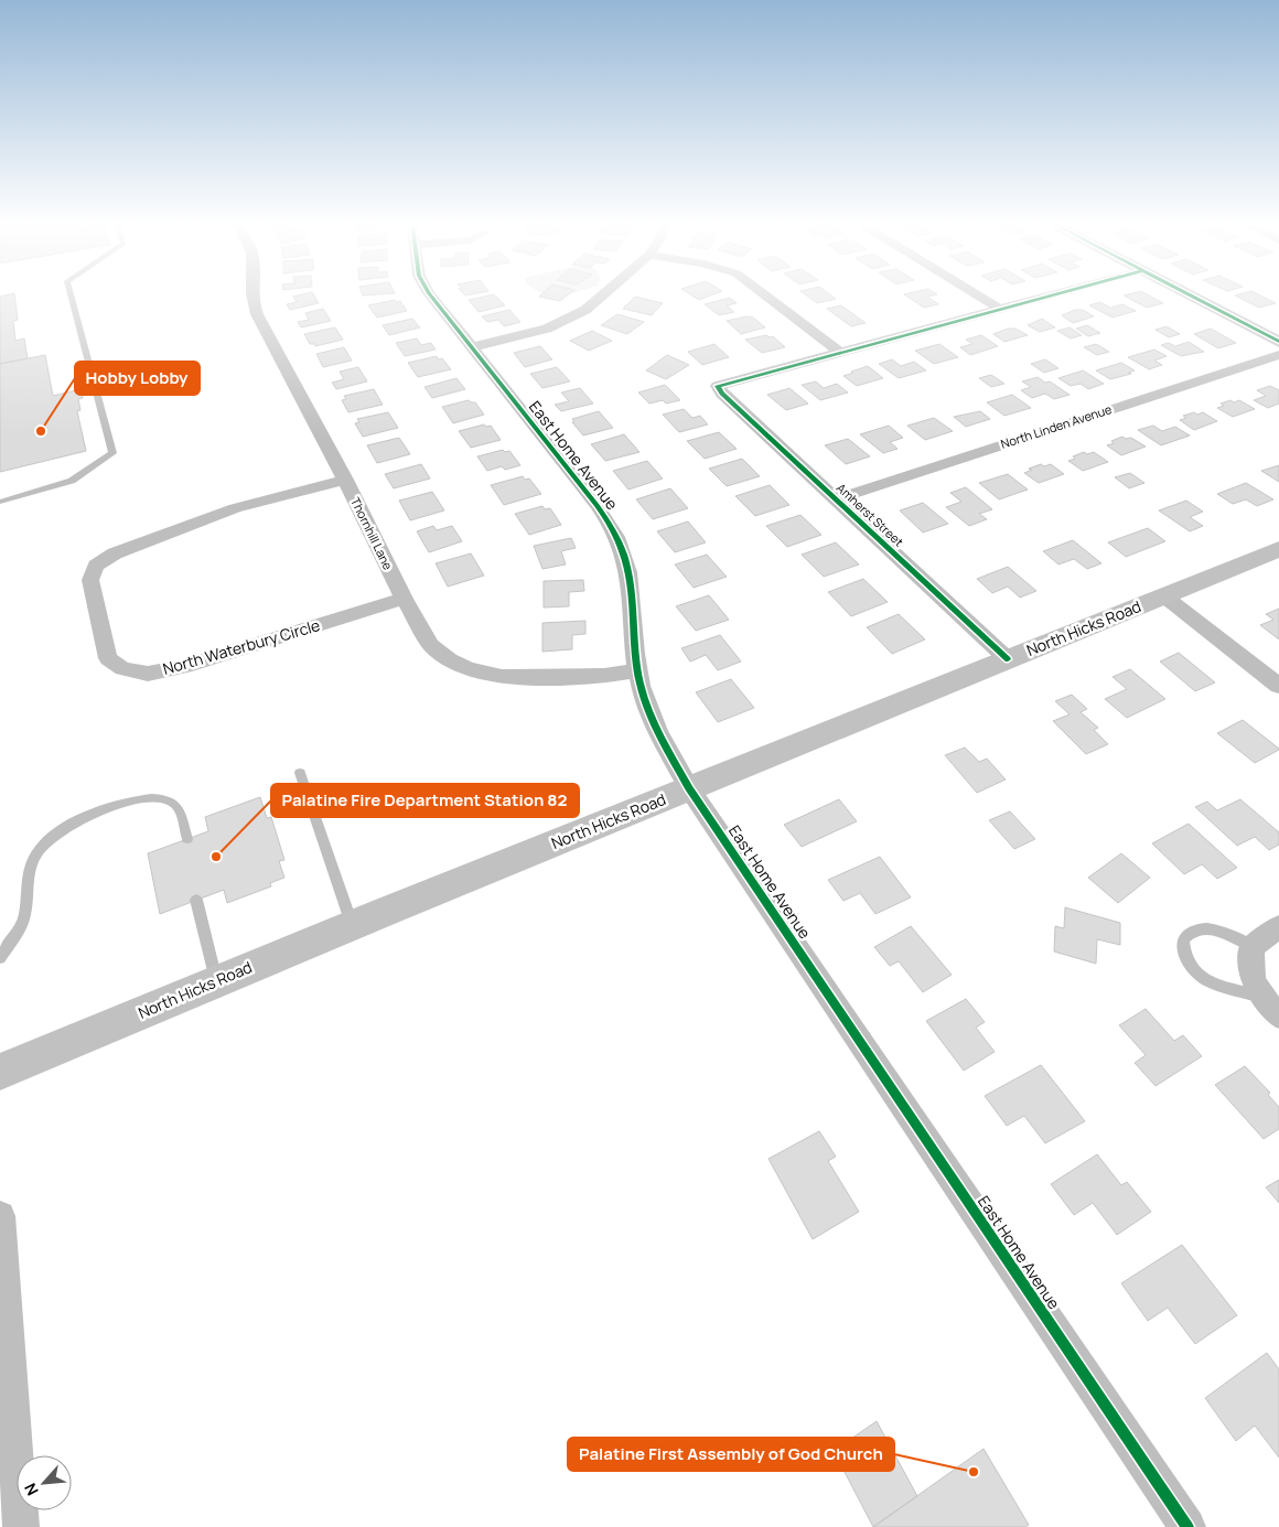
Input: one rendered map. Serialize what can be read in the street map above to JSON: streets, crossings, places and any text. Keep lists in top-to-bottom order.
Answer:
{
  "streets": {
    "main road": ["North Hicks Road"],
    "street": [
      "North Linden Avenue",
      "East Home Avenue",
      "Amherst Street",
      "Thornhill Lane",
      "North Waterbury Circle"
    ]
  },
  "crossings": [
    ["North Linden Avenue", "Amherst Street"],
    ["East Home Avenue", "Thornhill Lane"],
    ["East Home Avenue", "North Hicks Road"],
    ["Amherst Street", "North Hicks Road"],
    ["Thornhill Lane", "North Waterbury Circle"]
  ],
  "places": ["Hobby Lobby", "Palatine Fire Department Station 82", "Palatine First Assembly of God Church"],
  "north": "bottom left"
}
